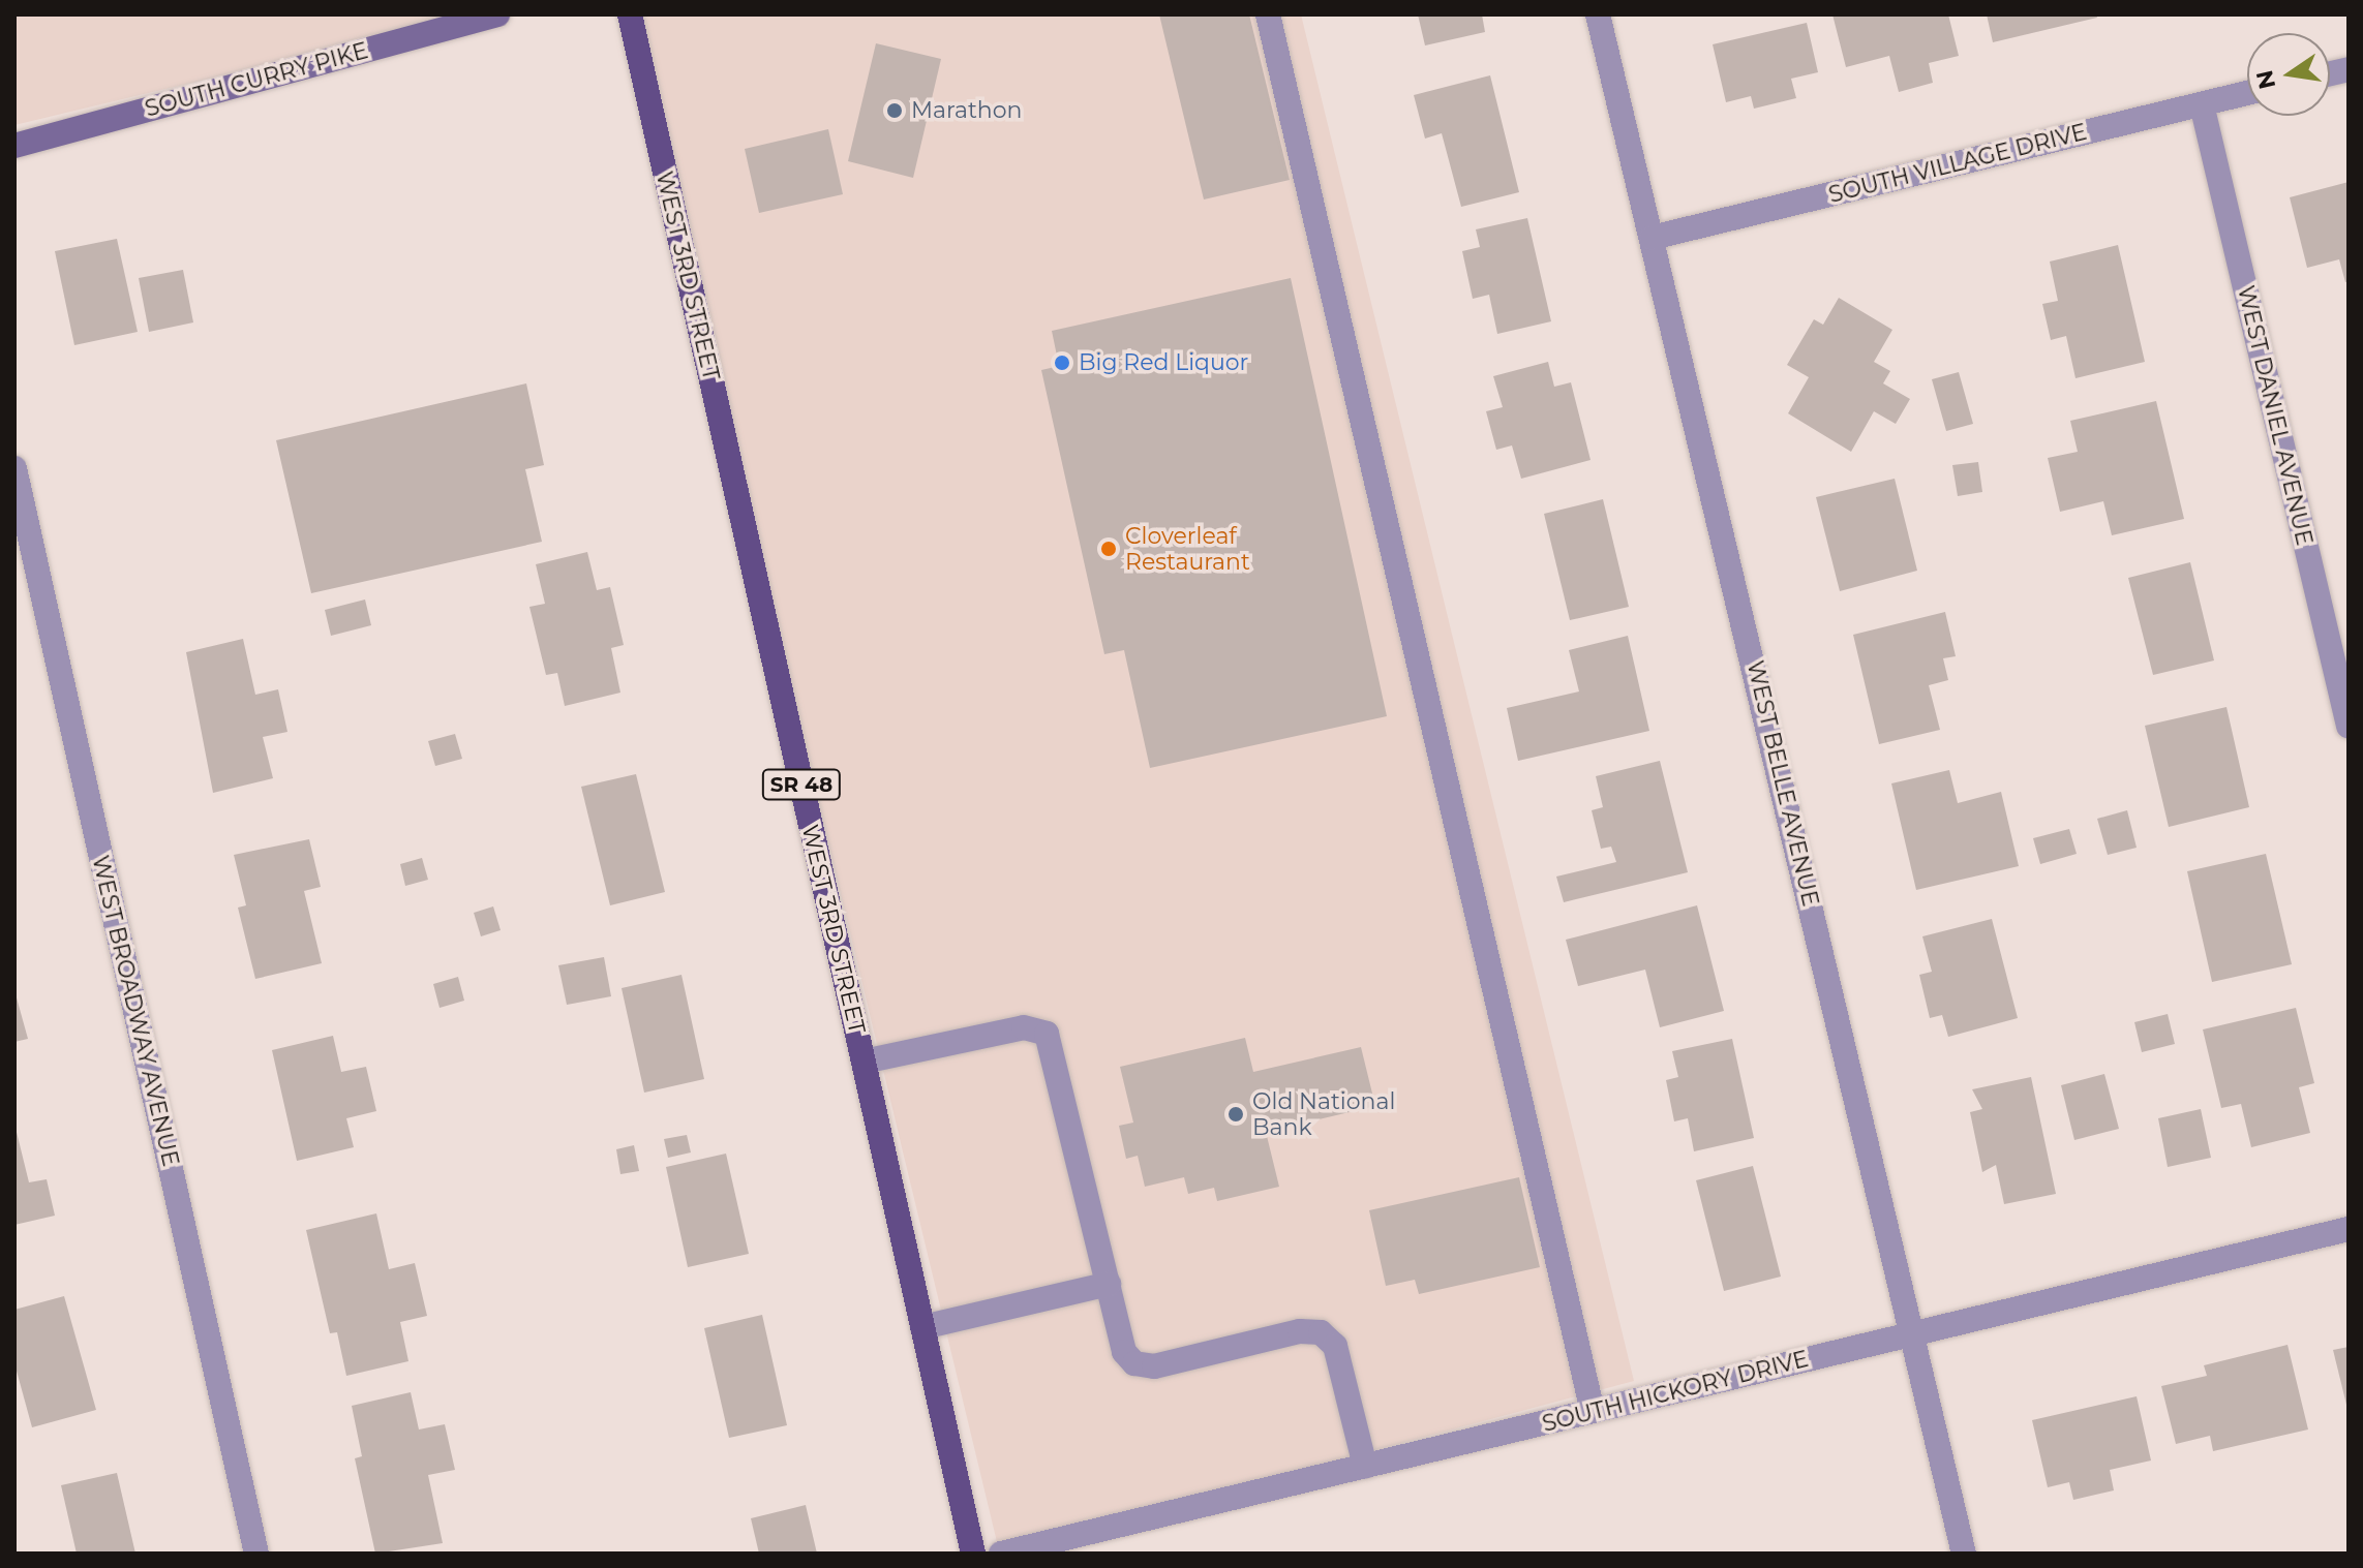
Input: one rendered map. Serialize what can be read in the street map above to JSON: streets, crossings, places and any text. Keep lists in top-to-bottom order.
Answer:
{
  "streets": {
    "main road": ["SOUTH CURRY PIKE", "WEST 3RD STREET", "SR 48"],
    "street": [
      "SOUTH VILLAGE DRIVE",
      "WEST DANIEL AVENUE",
      "WEST BELLE AVENUE",
      "WEST BROADWAY AVENUE",
      "SOUTH HICKORY DRIVE"
    ]
  },
  "crossings": [
    ["SOUTH VILLAGE DRIVE", "WEST DANIEL AVENUE"],
    ["SOUTH VILLAGE DRIVE", "WEST BELLE AVENUE"],
    ["WEST BELLE AVENUE", "SOUTH HICKORY DRIVE"]
  ],
  "places": [
    "Marathon",
    "Big Red Liquor",
    "Cloverleaf Restaurant",
    "Old National Bank"
  ],
  "north": "left"
}
